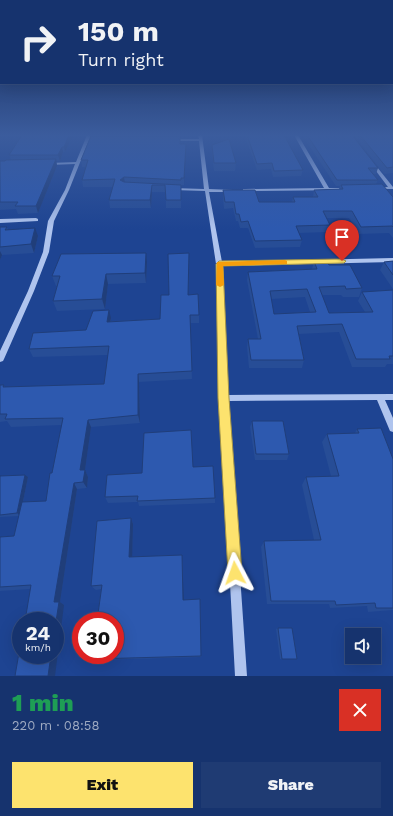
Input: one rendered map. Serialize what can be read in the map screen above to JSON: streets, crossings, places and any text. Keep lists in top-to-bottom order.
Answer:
{
  "page": {
    "turn": ["150 m", "Turn right"],
    "speed": "24 km/h",
    "limit": "30",
    "heading": ["1 min", "220 m · 08:58"],
    "buttons": ["Exit", "Share"]
  }
}
